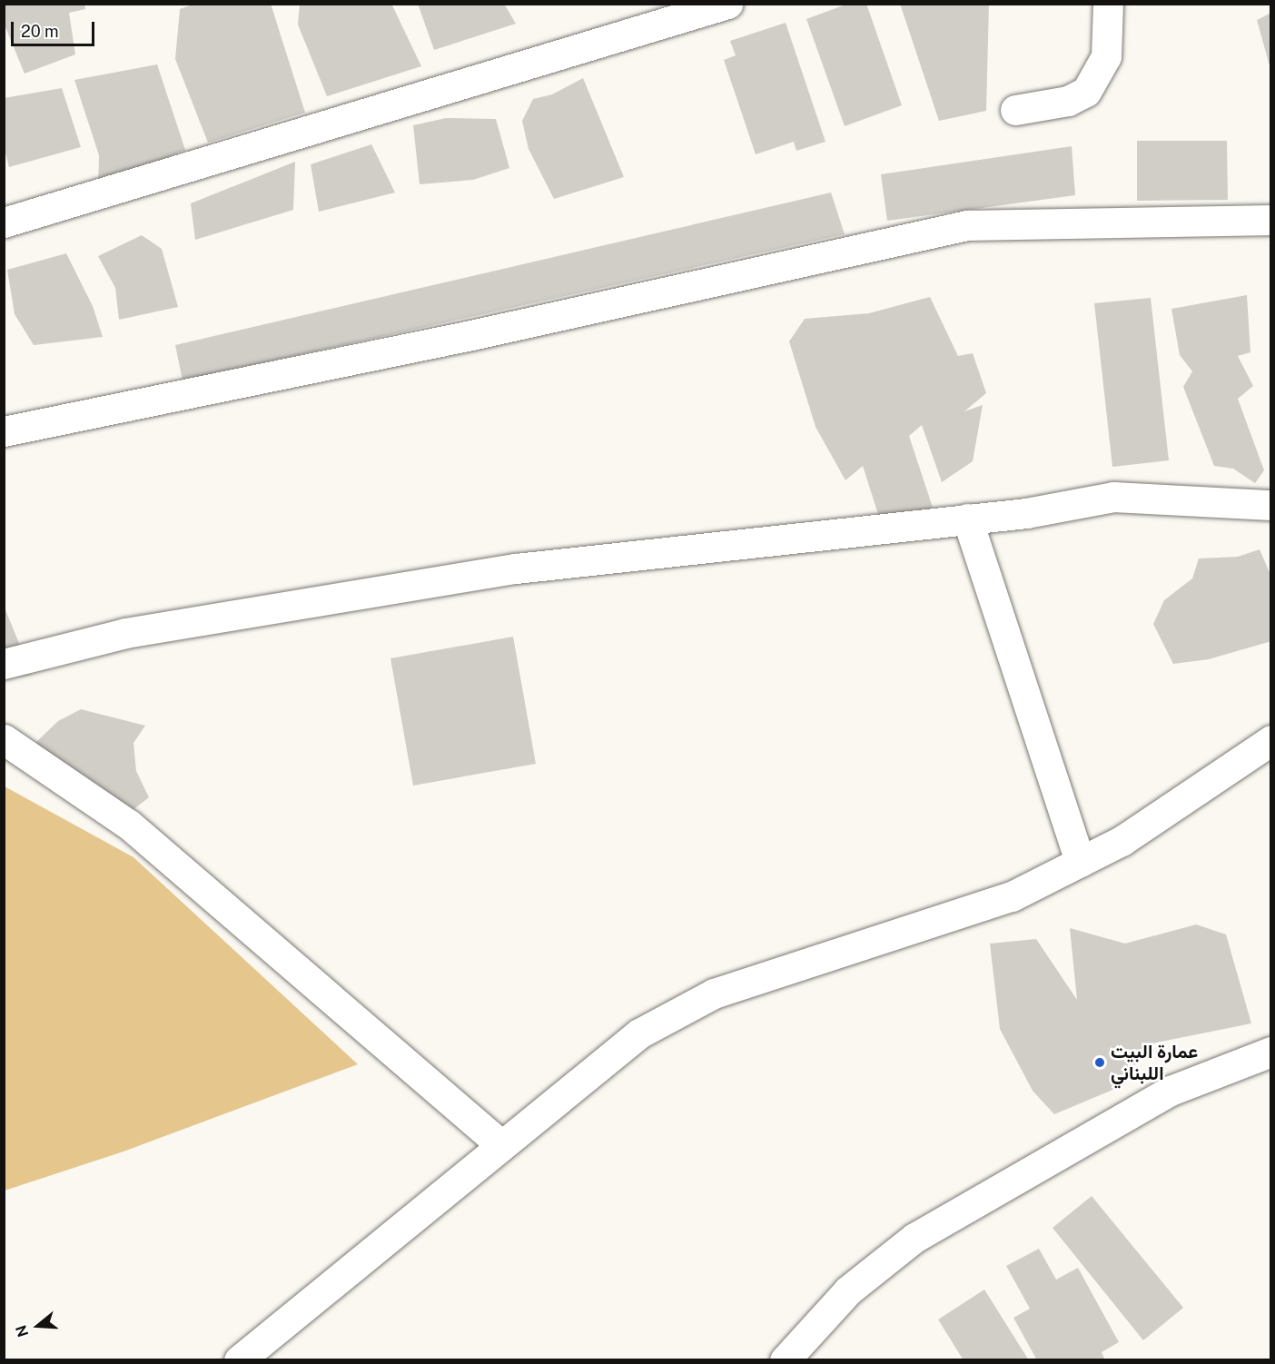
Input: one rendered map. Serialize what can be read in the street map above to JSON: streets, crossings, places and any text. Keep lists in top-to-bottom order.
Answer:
{
  "places": ["عمارة البيت اللبناني"],
  "scale_bar": "20 m",
  "north": "left"
}
